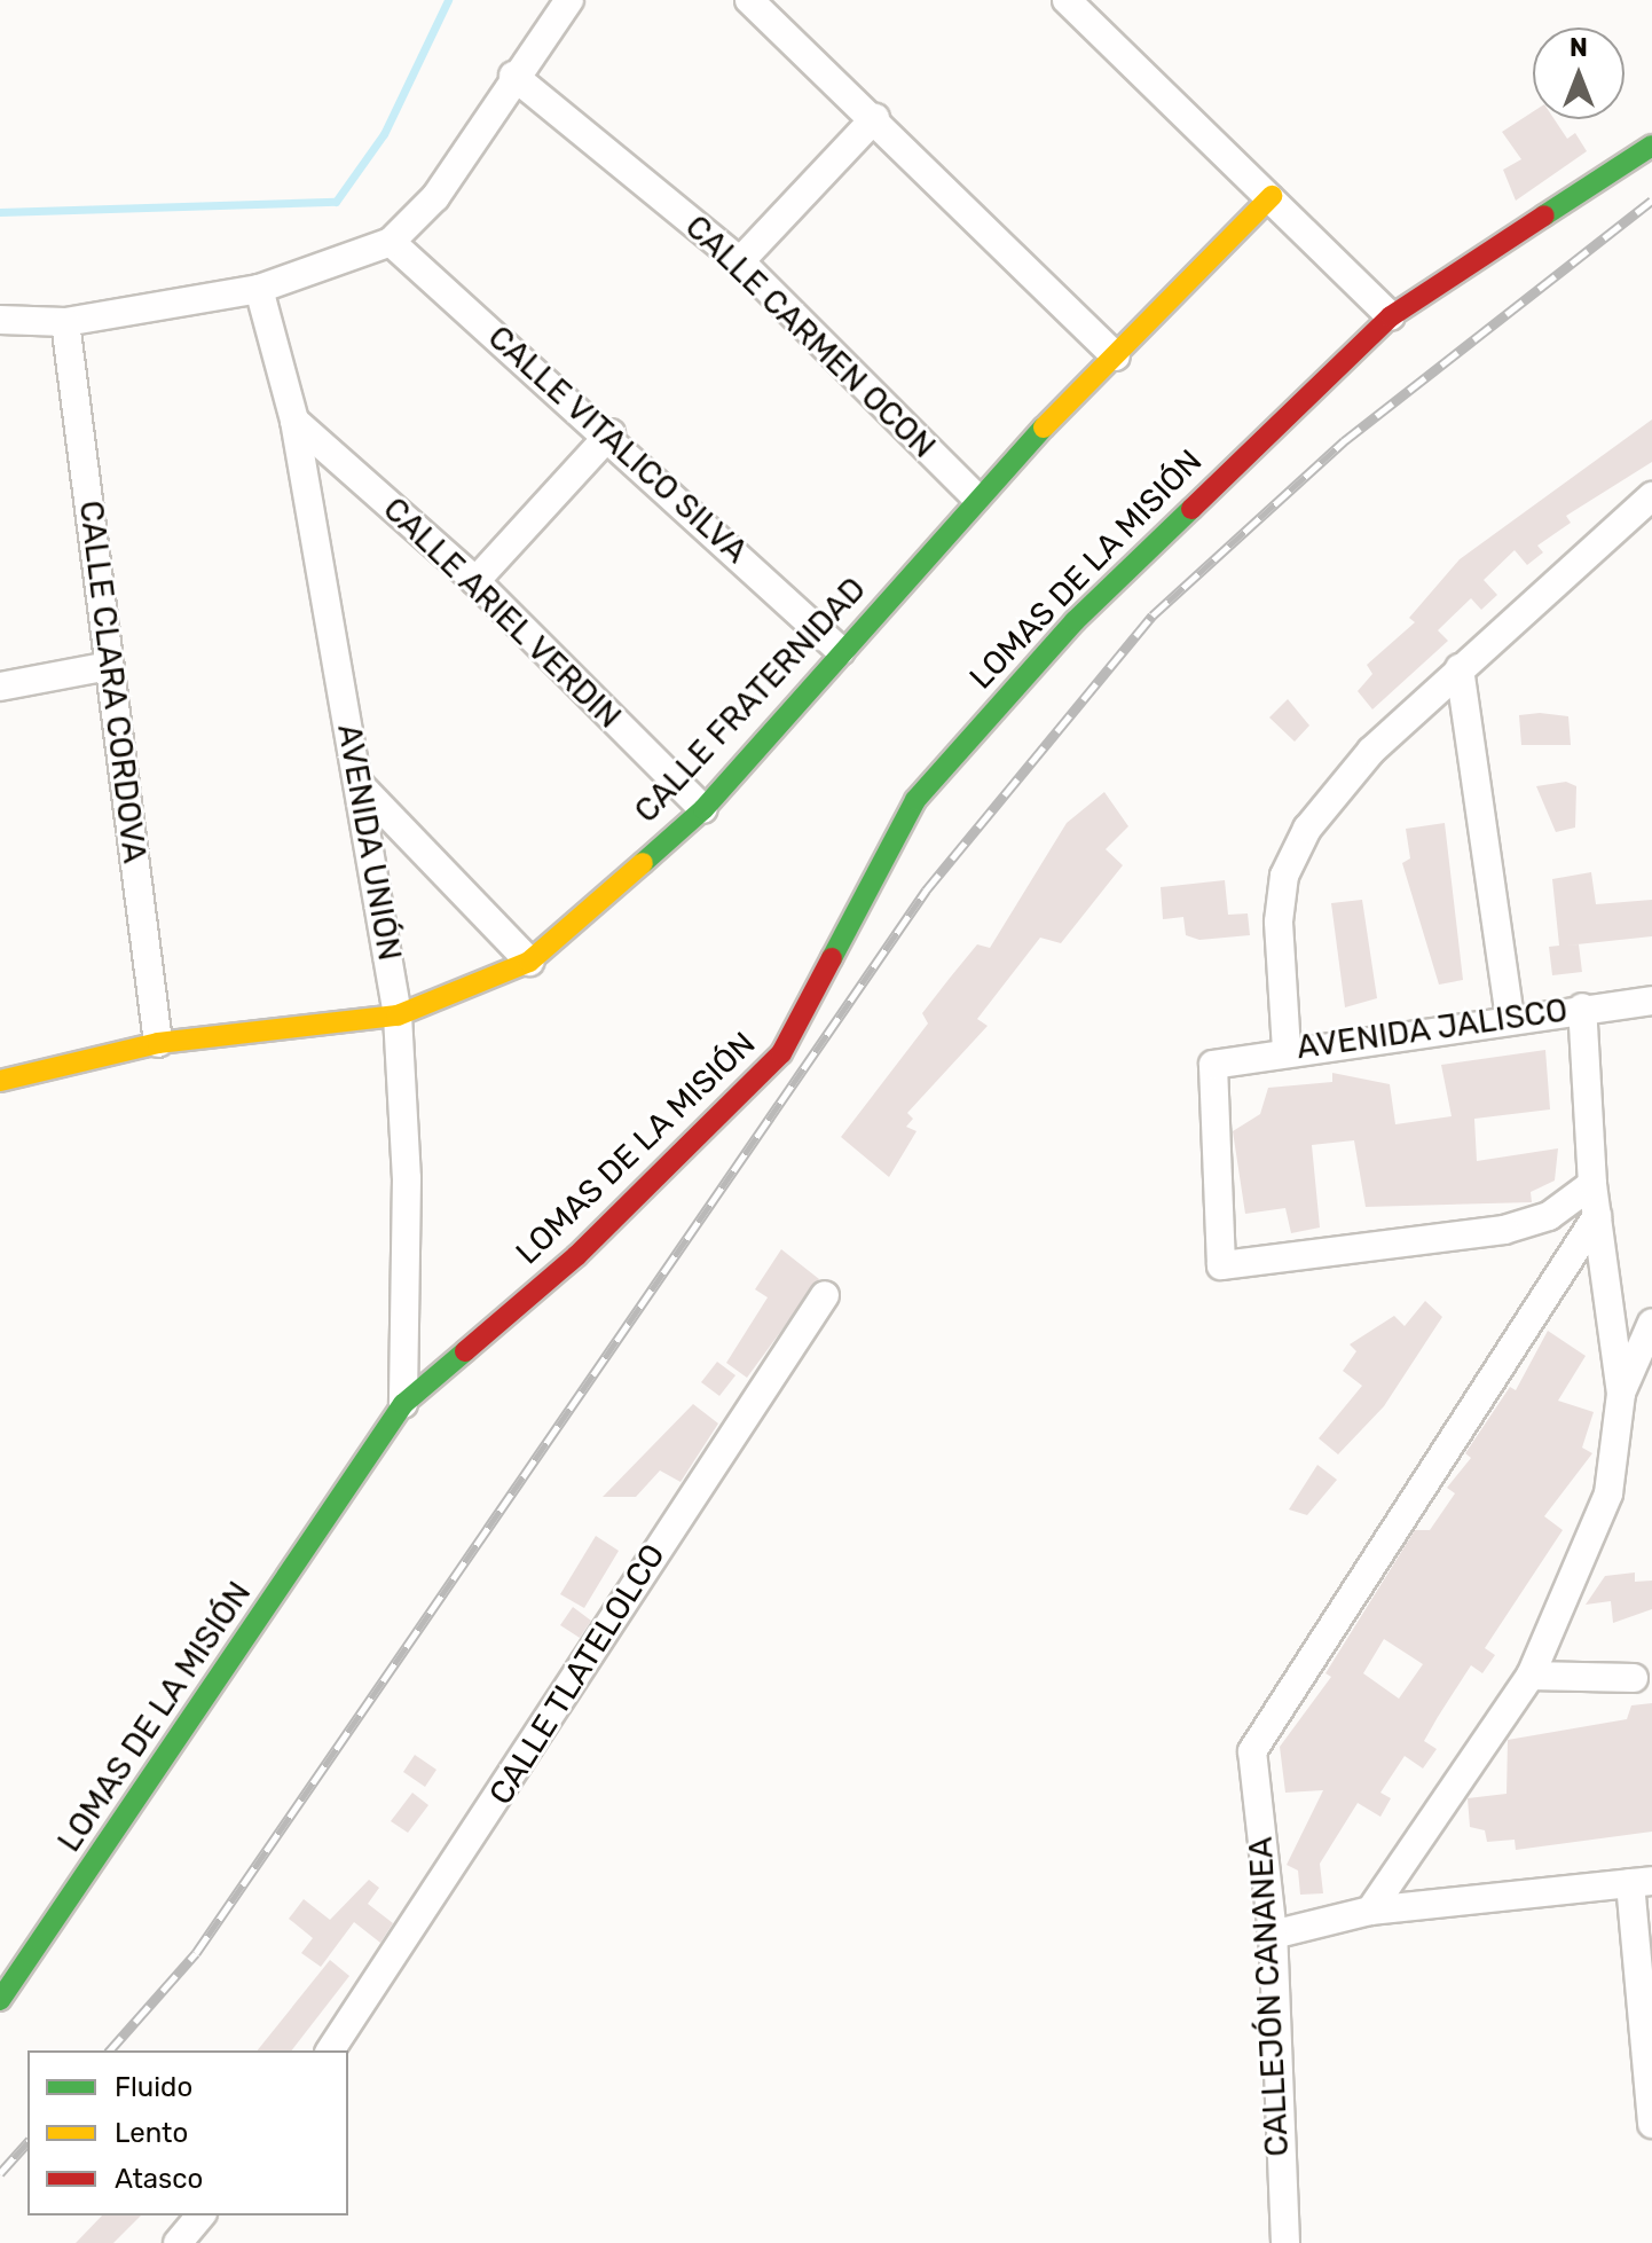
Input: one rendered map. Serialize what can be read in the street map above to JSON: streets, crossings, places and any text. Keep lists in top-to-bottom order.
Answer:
{
  "streets": {
    "street": [
      "CALLE CARMEN OCON",
      "CALLE VITALICO SILVA",
      "LOMAS DE LA MISIÓN",
      "CALLE ARIEL VERDIN",
      "CALLE CLARA CORDOVA",
      "CALLE FRATERNIDAD",
      "AVENIDA UNIÓN",
      "AVENIDA JALISCO",
      "CALLE TLATELOLCO",
      "CALLEJÓN CANANEA"
    ]
  },
  "crossings": [
    ["CALLE CARMEN OCON", "CALLE FRATERNIDAD"],
    ["CALLE VITALICO SILVA", "CALLE FRATERNIDAD"],
    ["LOMAS DE LA MISIÓN", "AVENIDA UNIÓN"],
    ["CALLE ARIEL VERDIN", "CALLE FRATERNIDAD"],
    ["CALLE ARIEL VERDIN", "AVENIDA UNIÓN"],
    ["CALLE CLARA CORDOVA", "CALLE FRATERNIDAD"],
    ["CALLE FRATERNIDAD", "AVENIDA UNIÓN"]
  ],
  "legend": ["Fluido", "Lento", "Atasco"],
  "north": "top"
}
